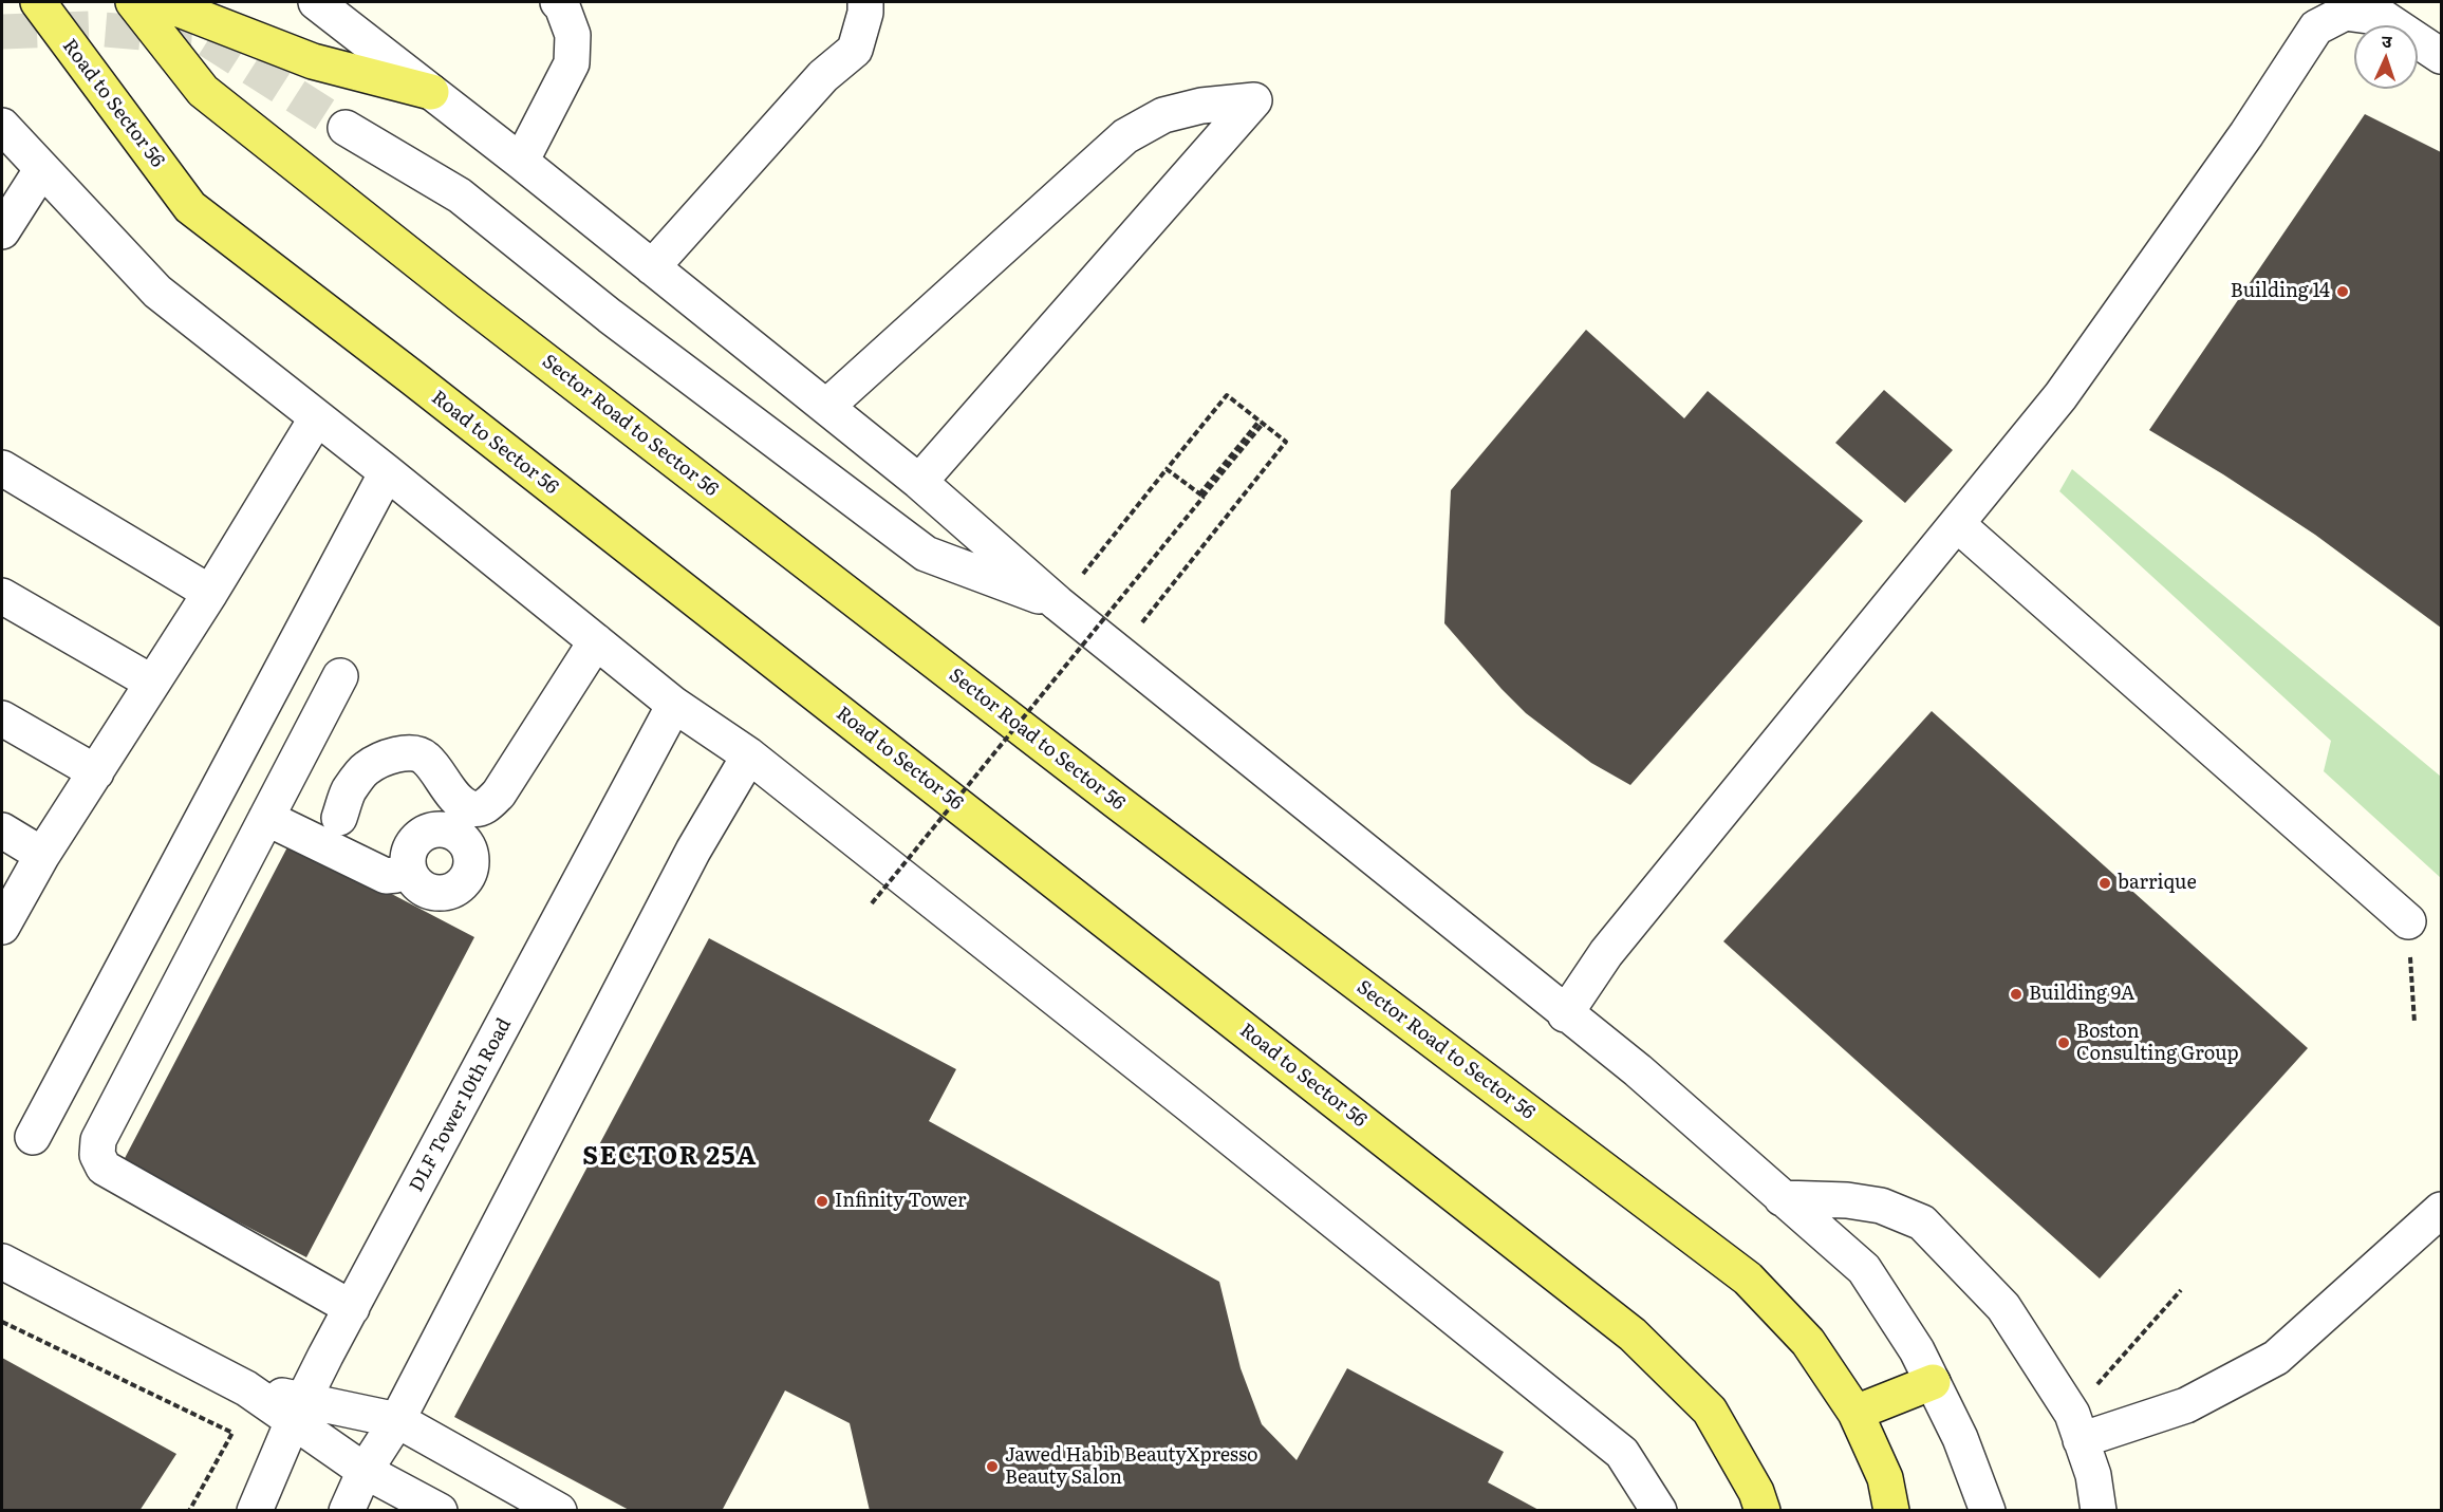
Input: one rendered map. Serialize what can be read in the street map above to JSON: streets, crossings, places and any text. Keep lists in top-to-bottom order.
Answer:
{
  "streets": {
    "main road": ["Road to Sector 56", "Sector Road to Sector 56"],
    "street": ["DLF Tower 10th Road"]
  },
  "districts": ["SECTOR 25A"],
  "places": [
    "Building 14",
    "barrique",
    "Building 9A",
    "Boston Consulting Group",
    "Infinity Tower",
    "Jawed Habib BeautyXpresso Beauty Salon"
  ],
  "north": "top"
}
